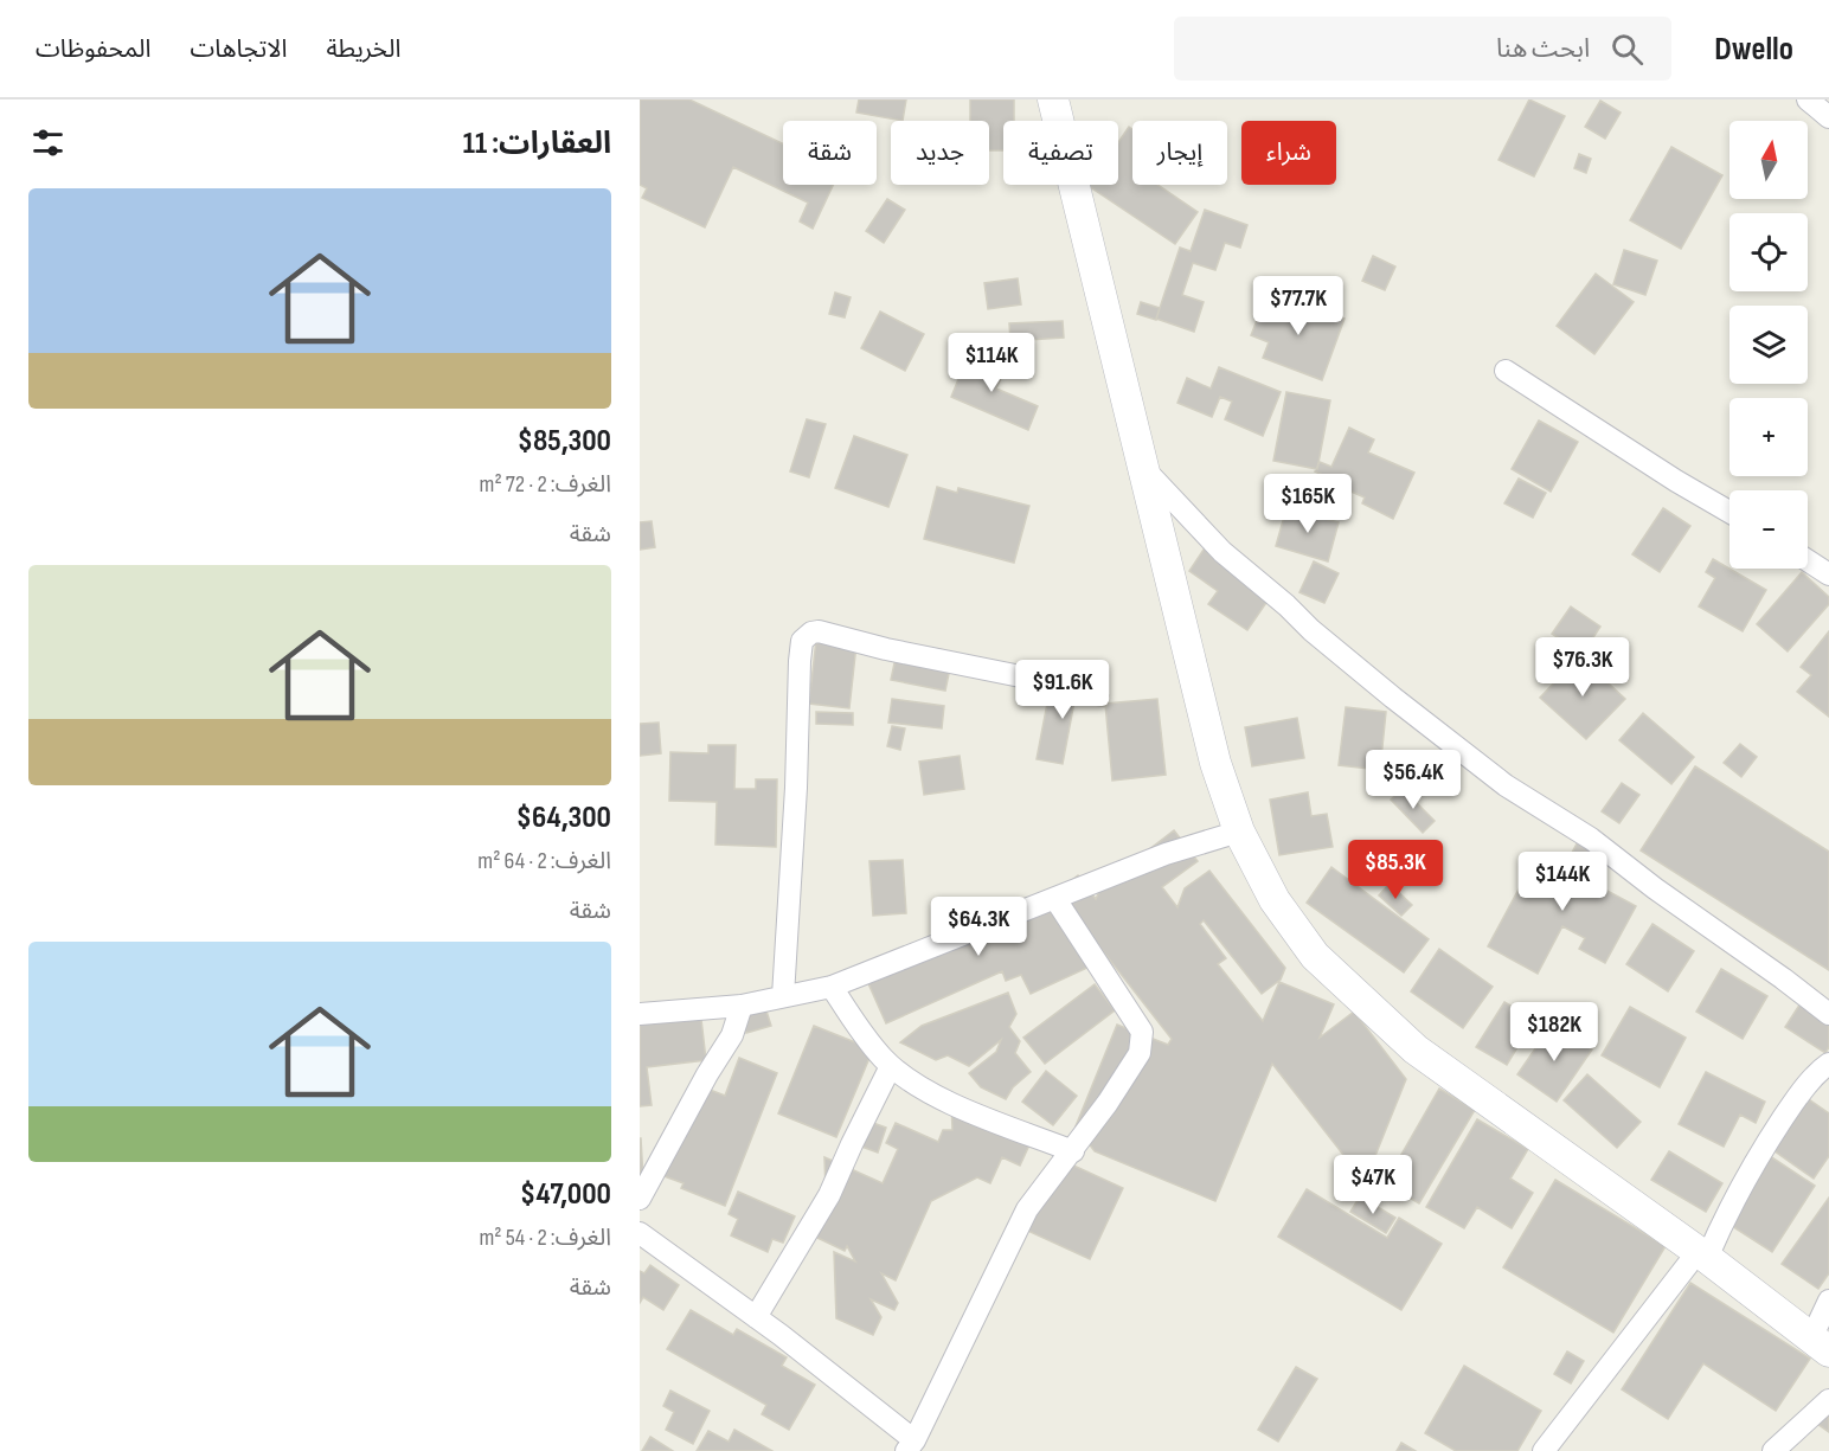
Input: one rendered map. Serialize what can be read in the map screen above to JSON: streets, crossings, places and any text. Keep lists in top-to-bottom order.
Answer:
{
  "north": "top",
  "page": {
    "header": "Dwello",
    "search": "ابحث هنا",
    "nav": ["الخريطة", "الاتجاهات", "المحفوظات"],
    "heading": "العقارات: 11",
    "map_buttons": ["+", "−"],
    "chip": [
      "شراء",
      "إيجار",
      "تصفية",
      "جديد",
      "شقة"
    ],
    "list": [
      {
        "name": "$85,300",
        "note": "الغرف: 2 · 72 m² · شقة"
      },
      {
        "name": "$64,300",
        "note": "الغرف: 2 · 64 m² · شقة"
      },
      {
        "name": "$47,000",
        "note": "الغرف: 2 · 54 m² · شقة"
      }
    ],
    "price": [
      "$77.7K",
      "$114K",
      "$165K",
      "$76.3K",
      "$91.6K",
      "$56.4K",
      "$85.3K",
      "$144K",
      "$64.3K",
      "$182K",
      "$47K"
    ]
  }
}
